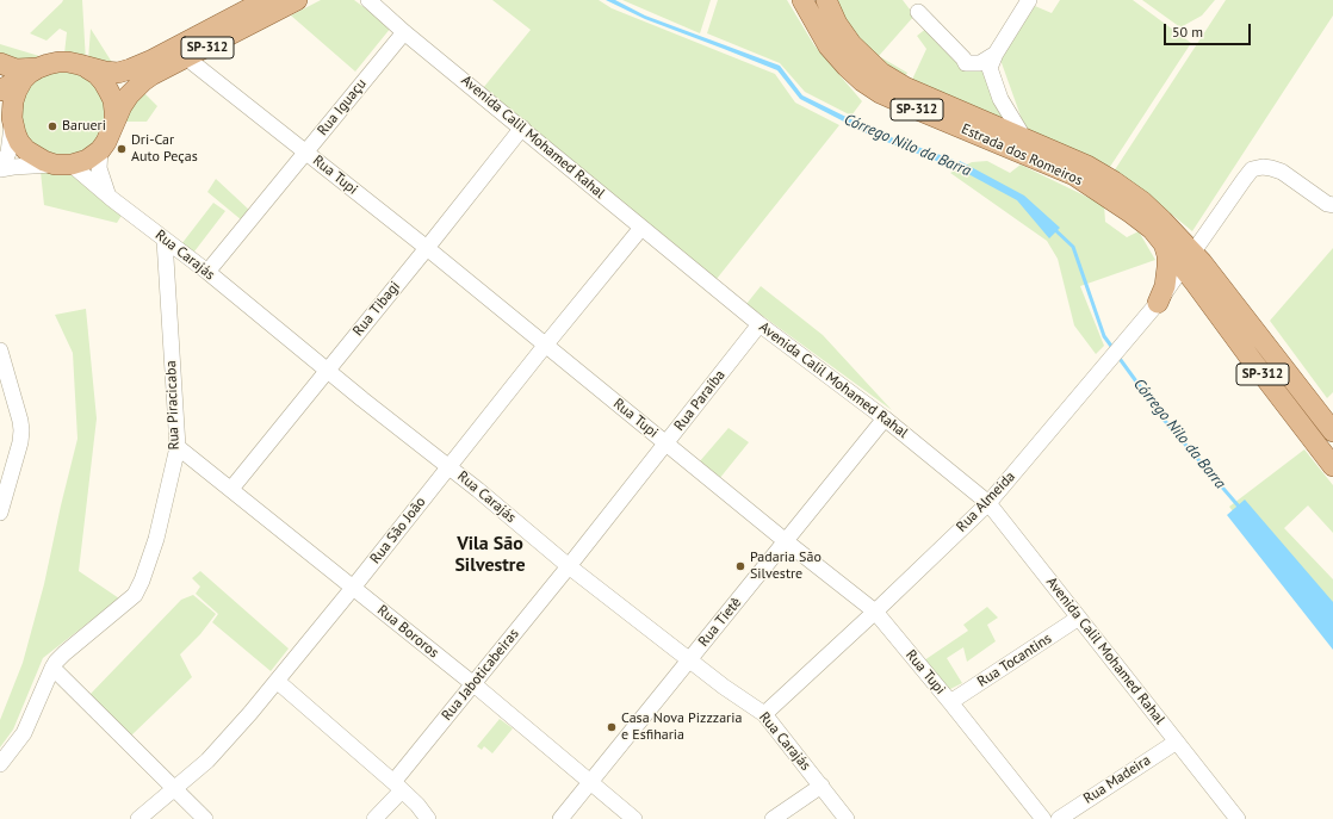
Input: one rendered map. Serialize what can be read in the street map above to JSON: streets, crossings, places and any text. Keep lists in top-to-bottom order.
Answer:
{
  "streets": {
    "main road": ["SP-312", "Estrada dos Romeiros"],
    "street": [
      "Rua Iguaçu",
      "Avenida Calil Mohamed Rahal",
      "Rua Tupi",
      "Rua Carajás",
      "Rua Tibagi",
      "Rua Paraíba",
      "Rua Piracicaba",
      "Rua Almeida",
      "Rua São João",
      "Rua Tietê",
      "Rua Bororos",
      "Rua Tocantins",
      "Rua Jaboticabeiras",
      "Rua Madeira"
    ]
  },
  "crossings": [
    ["SP-312", "Rua Tupi"],
    ["SP-312", "Rua Carajás"],
    ["Rua Iguaçu", "Avenida Calil Mohamed Rahal"],
    ["Rua Iguaçu", "Rua Tupi"],
    ["Rua Iguaçu", "Rua Carajás"],
    ["Avenida Calil Mohamed Rahal", "Rua Tibagi"],
    ["Avenida Calil Mohamed Rahal", "Rua Paraíba"],
    ["Avenida Calil Mohamed Rahal", "Rua Almeida"],
    ["Avenida Calil Mohamed Rahal", "Rua São João"],
    ["Avenida Calil Mohamed Rahal", "Rua Tietê"],
    ["Avenida Calil Mohamed Rahal", "Rua Tocantins"],
    ["Avenida Calil Mohamed Rahal", "Rua Madeira"],
    ["Rua Tupi", "Rua Tibagi"],
    ["Rua Tupi", "Rua Paraíba"],
    ["Rua Tupi", "Rua Almeida"],
    ["Rua Tupi", "Rua São João"],
    ["Rua Tupi", "Rua Tietê"],
    ["Rua Tupi", "Rua Tocantins"],
    ["Rua Carajás", "Rua Tibagi"],
    ["Rua Carajás", "Rua Paraíba"],
    ["Rua Carajás", "Rua Piracicaba"],
    ["Rua Carajás", "Rua Almeida"],
    ["Rua Carajás", "Rua São João"],
    ["Rua Carajás", "Rua Tietê"],
    ["Rua Carajás", "Rua Jaboticabeiras"],
    ["Rua Tibagi", "Rua Bororos"],
    ["Rua Paraíba", "Rua Jaboticabeiras"],
    ["Rua Piracicaba", "Rua Bororos"],
    ["Rua São João", "Rua Bororos"],
    ["Rua Tietê", "Rua Bororos"],
    ["Rua Bororos", "Rua Jaboticabeiras"]
  ],
  "districts": ["Vila São Silvestre"],
  "water": ["Córrego Nilo da Barra"],
  "places": [
    "Barueri",
    "Dri-Car Auto Peças",
    "Padaria São Silvestre",
    "Casa Nova Pizzzaria e Esfiharia"
  ],
  "scale_bar": "50 m"
}
